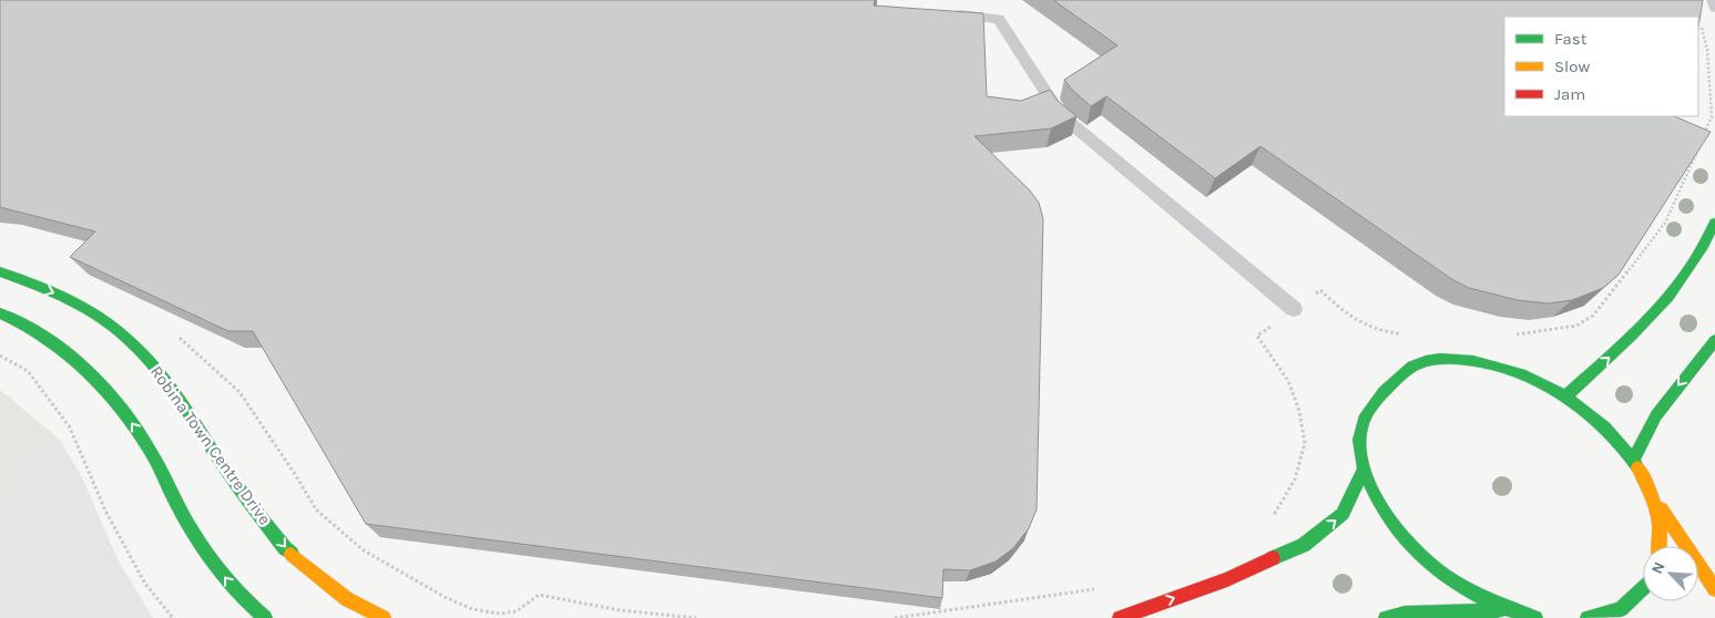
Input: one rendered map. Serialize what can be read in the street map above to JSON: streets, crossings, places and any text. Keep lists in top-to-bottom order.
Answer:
{
  "streets": {
    "street": ["Robina Town Centre Drive"]
  },
  "legend": ["Fast", "Slow", "Jam"],
  "north": "top left"
}
